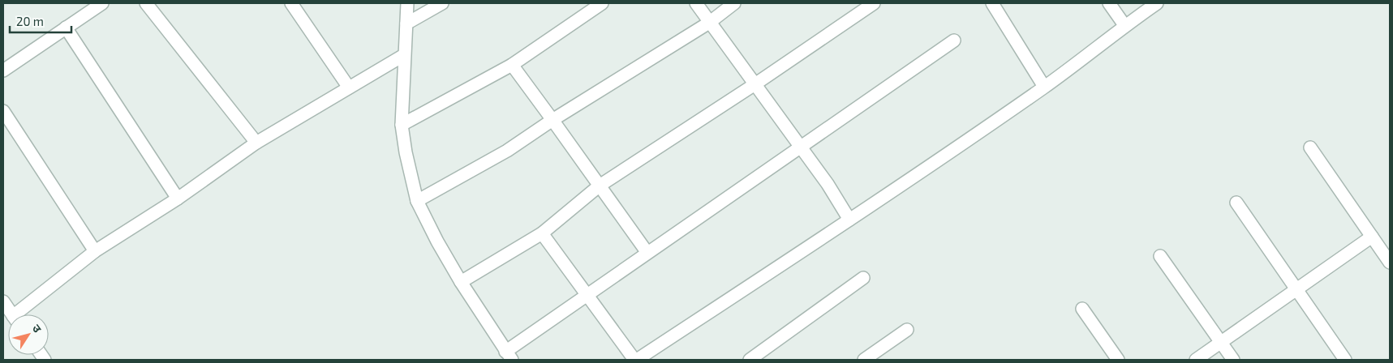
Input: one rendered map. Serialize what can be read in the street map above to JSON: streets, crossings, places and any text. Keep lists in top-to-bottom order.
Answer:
{
  "scale_bar": "20 m",
  "north": "top right"
}
